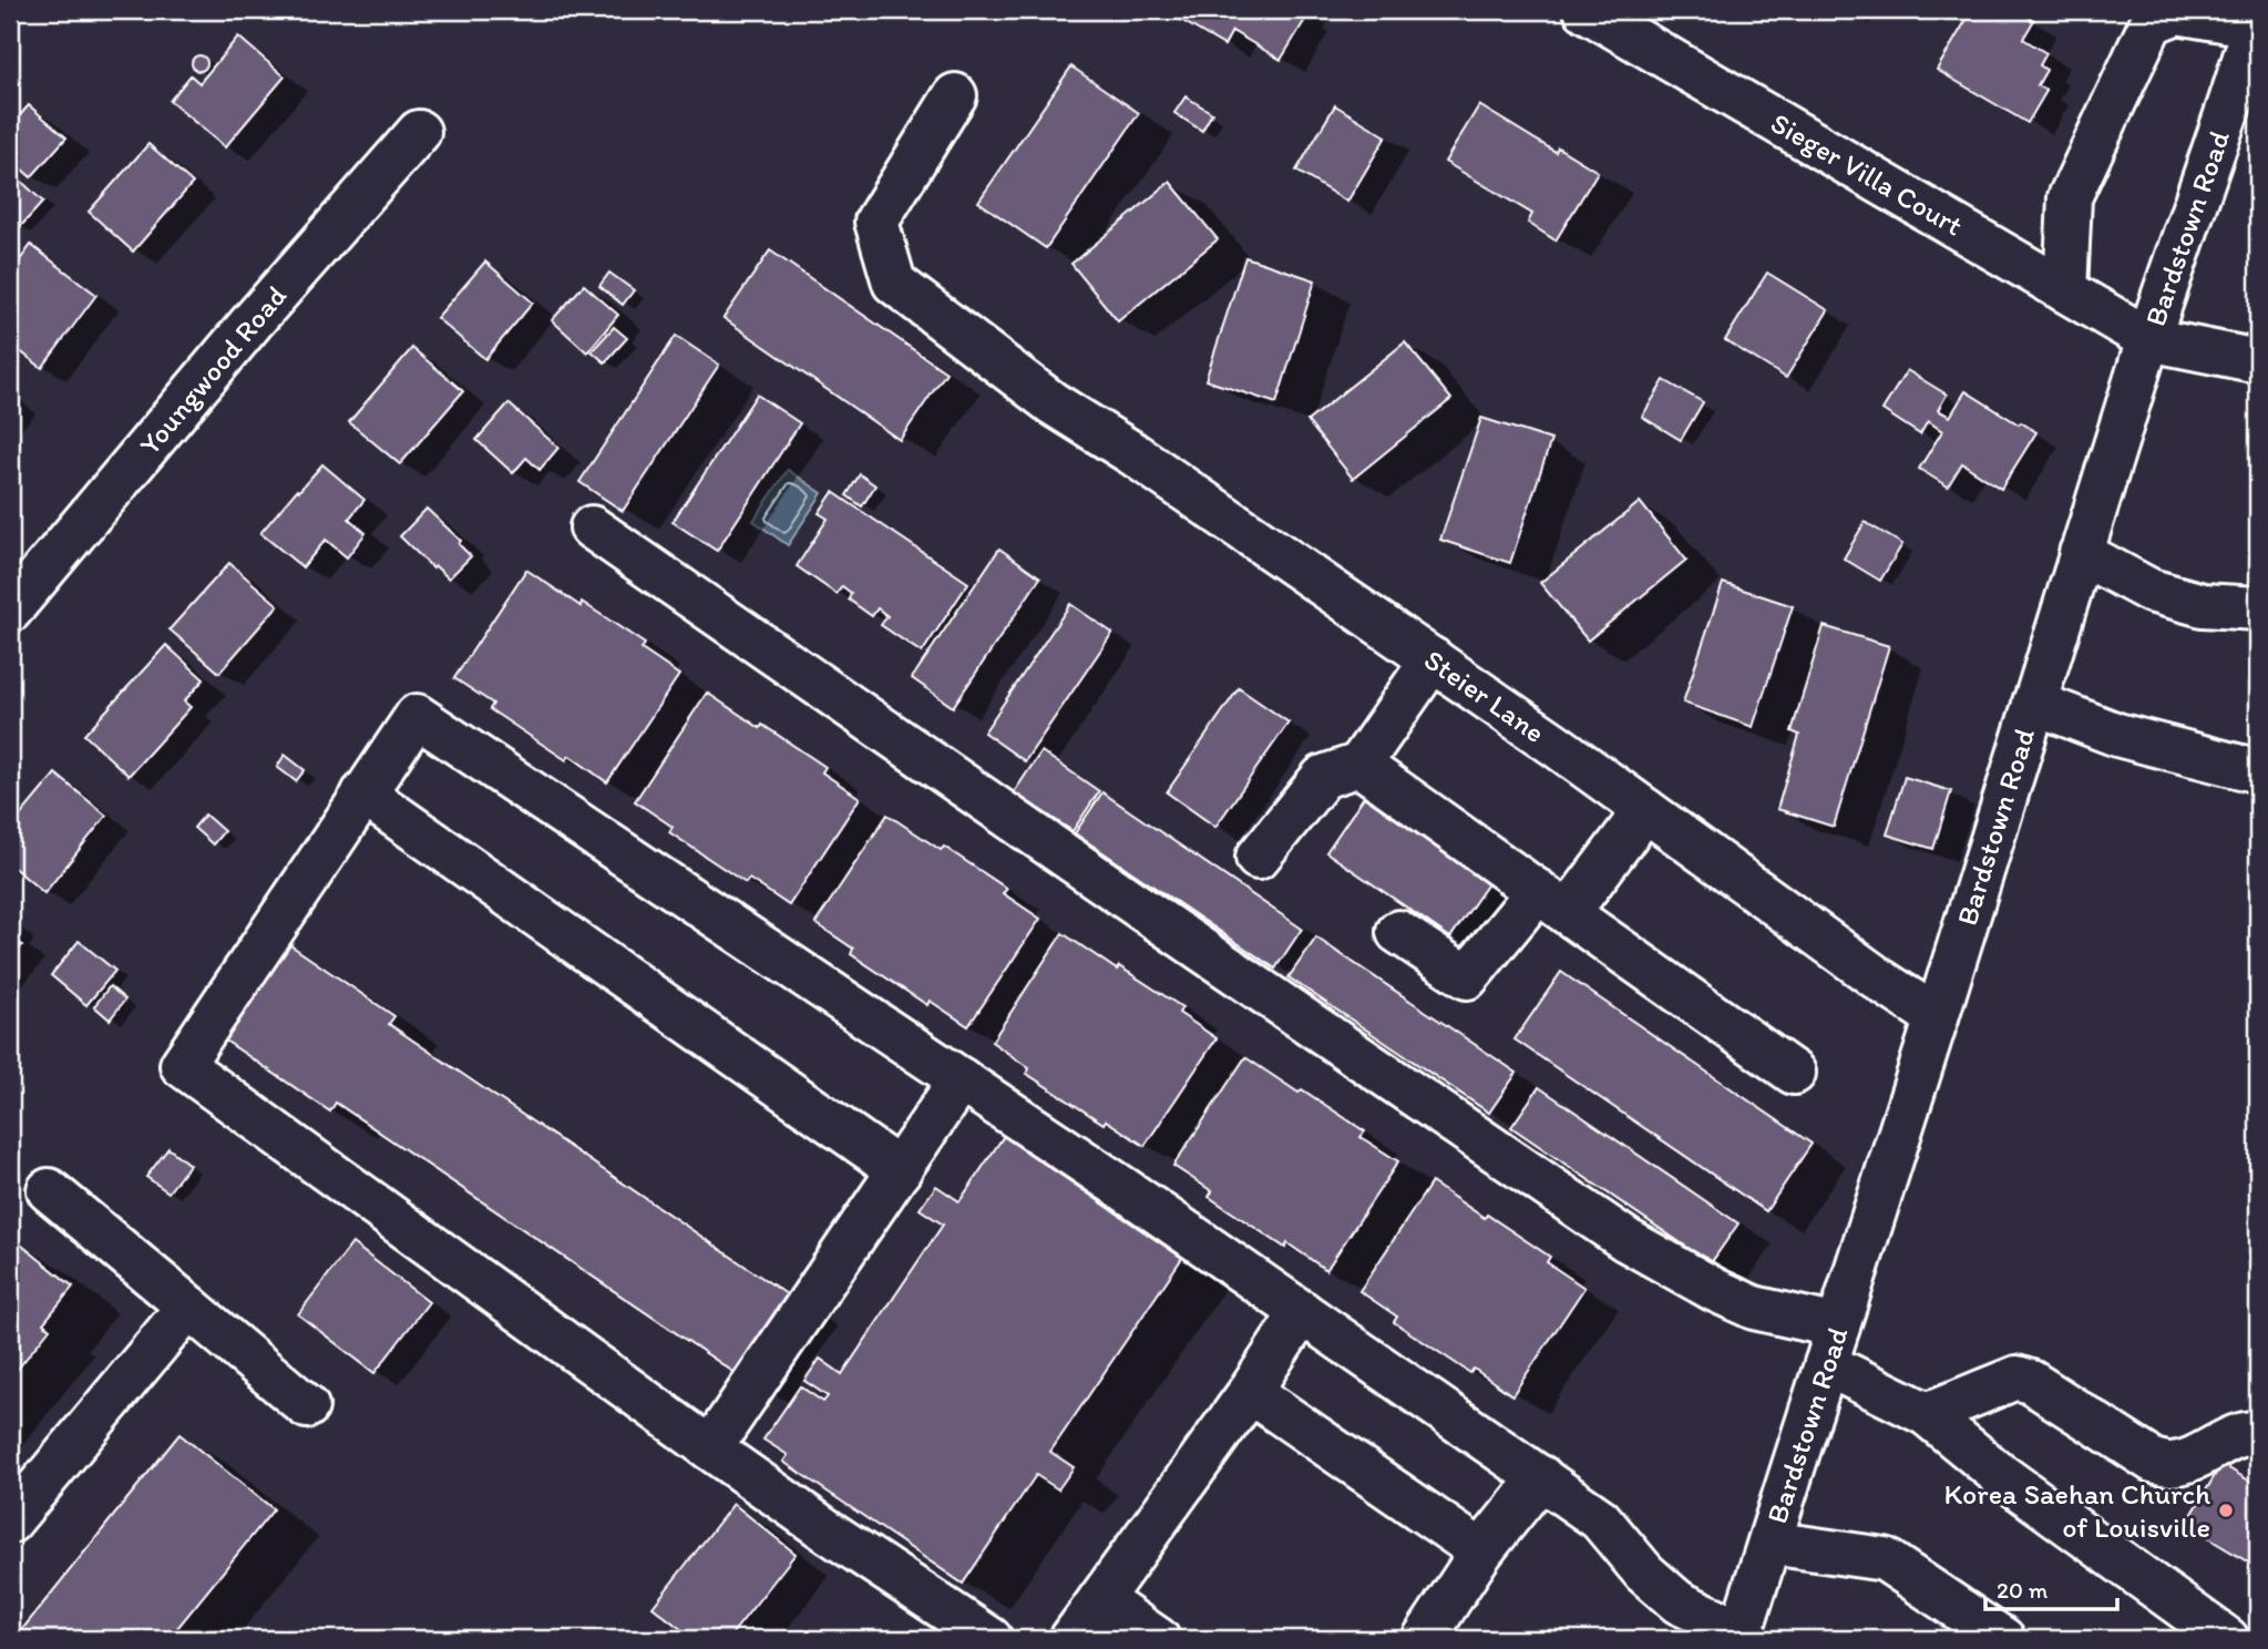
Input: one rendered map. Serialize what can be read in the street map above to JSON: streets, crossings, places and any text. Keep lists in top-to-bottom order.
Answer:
{
  "streets": {
    "street": [
      "Sieger Villa Court",
      "Bardstown Road",
      "Youngwood Road",
      "Steier Lane"
    ]
  },
  "crossings": [
    ["Sieger Villa Court", "Bardstown Road"],
    ["Bardstown Road", "Steier Lane"]
  ],
  "places": ["Korea Saehan Church of Louisville"],
  "scale_bar": "20 m"
}
